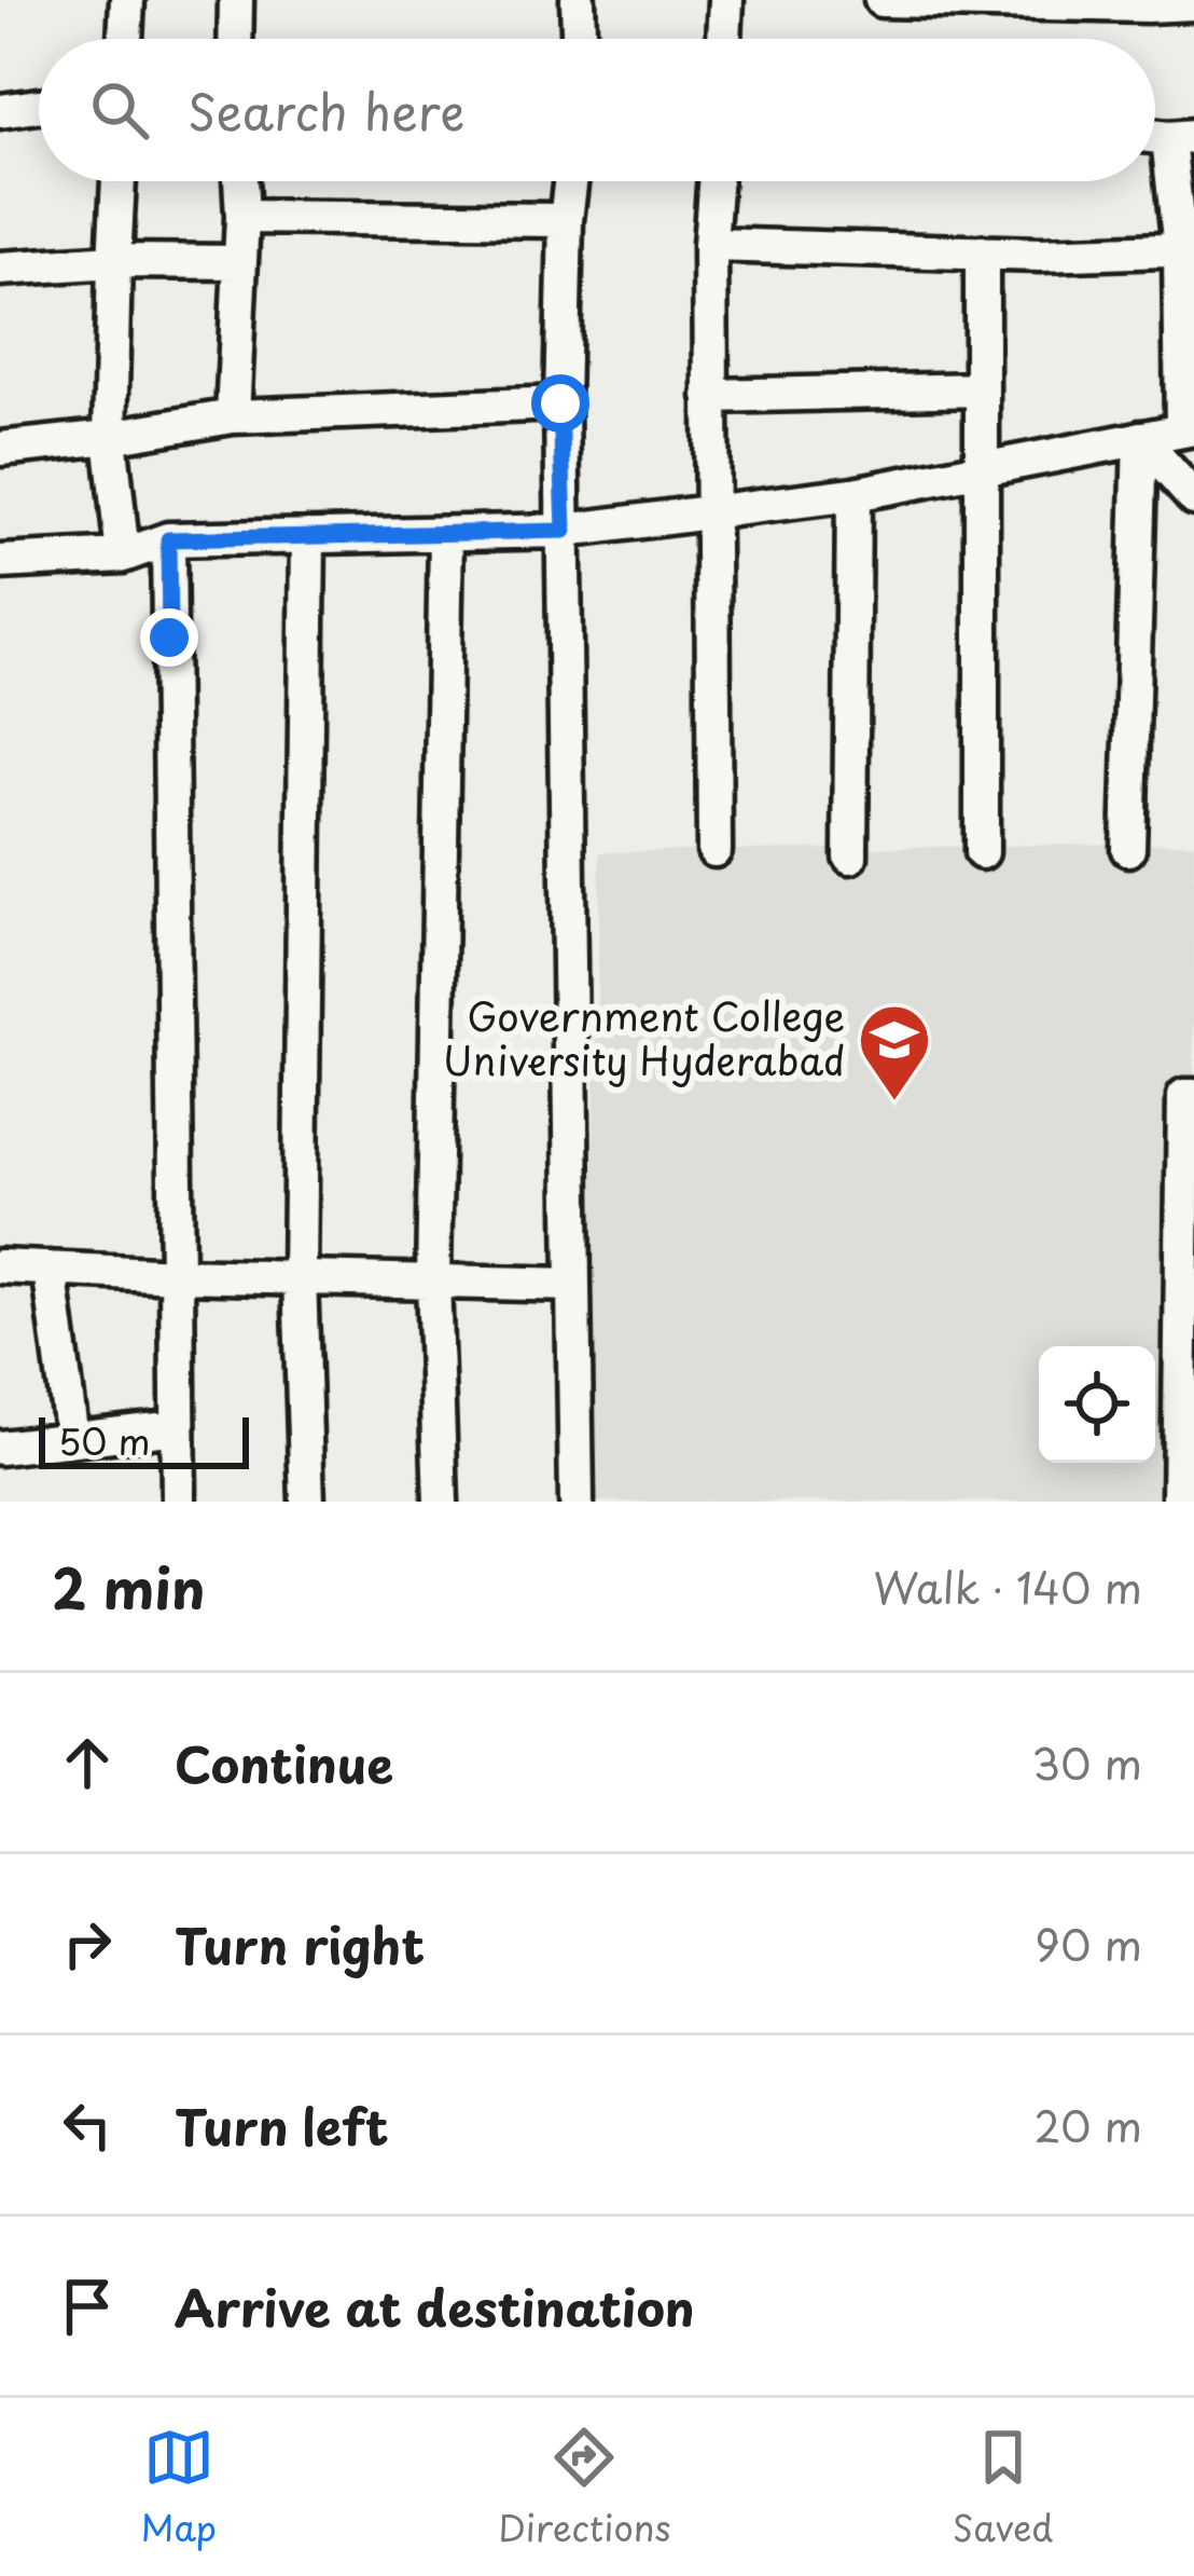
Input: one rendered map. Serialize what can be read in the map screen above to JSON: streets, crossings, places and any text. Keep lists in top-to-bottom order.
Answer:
{
  "places": {
    "school or university": ["Government College University Hyderabad"]
  },
  "scale_bar": "50 m",
  "page": {
    "search": "Search here",
    "scale": "50 m",
    "heading": ["2 min", "Walk · 140 m"],
    "list": [
      ["Continue", "30 m"],
      ["Turn right", "90 m"],
      ["Turn left", "20 m"],
      "Arrive at destination"
    ],
    "nav": ["Map", "Directions", "Saved"]
  }
}
